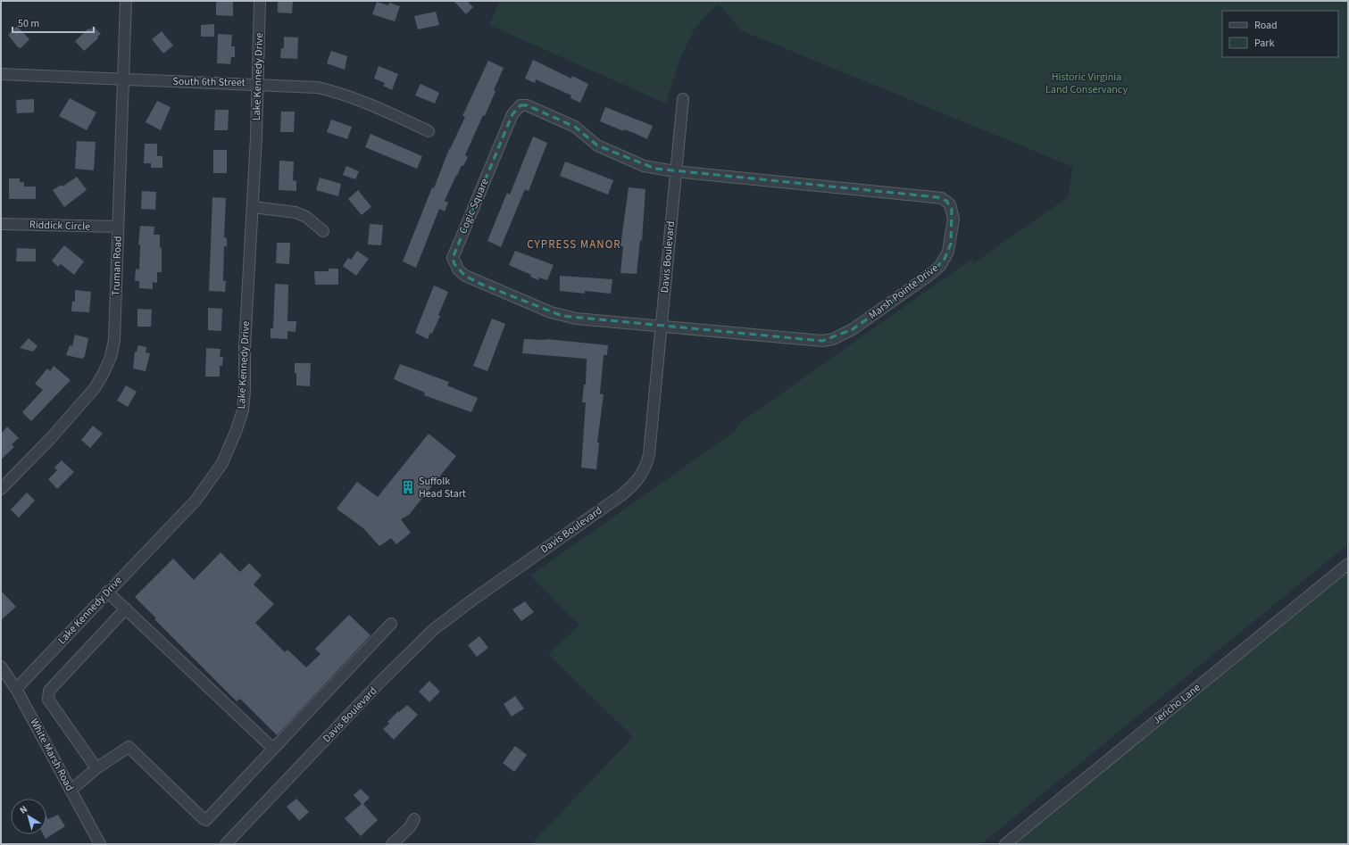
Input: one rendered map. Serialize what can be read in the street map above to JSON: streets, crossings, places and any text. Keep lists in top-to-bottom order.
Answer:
{
  "streets": {
    "street": [
      "Lake Kennedy Drive",
      "South 6th Street",
      "Cogic Square",
      "Riddick Circle",
      "Davis Boulevard",
      "Truman Road",
      "Marsh Pointe Drive",
      "Jericho Lane",
      "White Marsh Road"
    ]
  },
  "crossings": [
    ["Lake Kennedy Drive", "South 6th Street"],
    ["Lake Kennedy Drive", "White Marsh Road"],
    ["South 6th Street", "Truman Road"],
    ["Cogic Square", "Davis Boulevard"],
    ["Cogic Square", "Marsh Pointe Drive"],
    ["Riddick Circle", "Truman Road"],
    ["Davis Boulevard", "Marsh Pointe Drive"]
  ],
  "districts": ["CYPRESS MANOR"],
  "parks": ["Historic Virginia Land Conservancy"],
  "places": {
    "building": ["Suffolk Head Start"]
  },
  "legend": ["Road", "Park"],
  "scale_bar": "50 m",
  "north": "top left"
}
